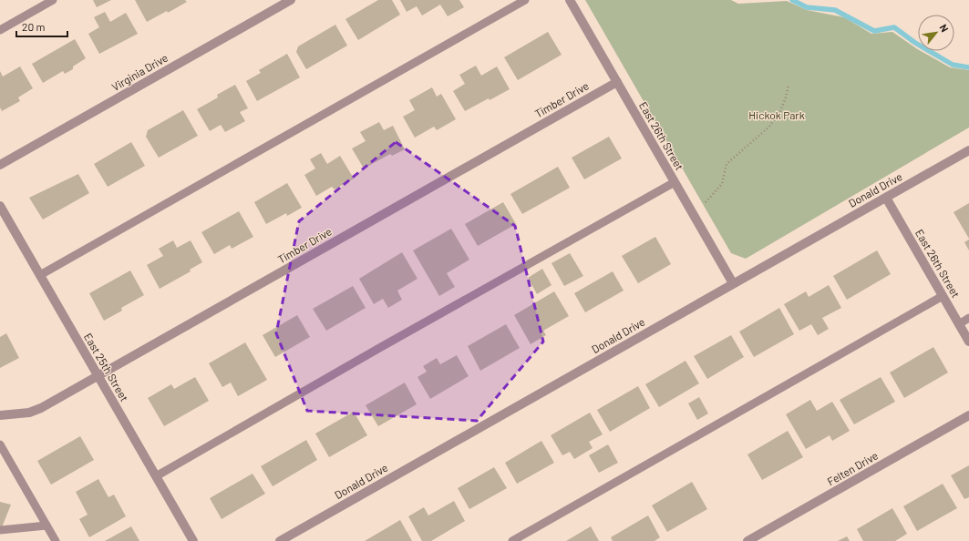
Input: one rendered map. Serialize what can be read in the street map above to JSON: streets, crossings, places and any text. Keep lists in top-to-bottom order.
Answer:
{
  "streets": {
    "street": [
      "Virginia Drive",
      "Timber Drive",
      "East 26th Street",
      "Donald Drive",
      "East 25th Street",
      "Felten Drive"
    ]
  },
  "crossings": [
    ["Timber Drive", "East 26th Street"],
    ["Timber Drive", "East 25th Street"],
    ["East 26th Street", "Donald Drive"]
  ],
  "parks": ["Hickok Park"],
  "scale_bar": "20 m",
  "north": "top right"
}
